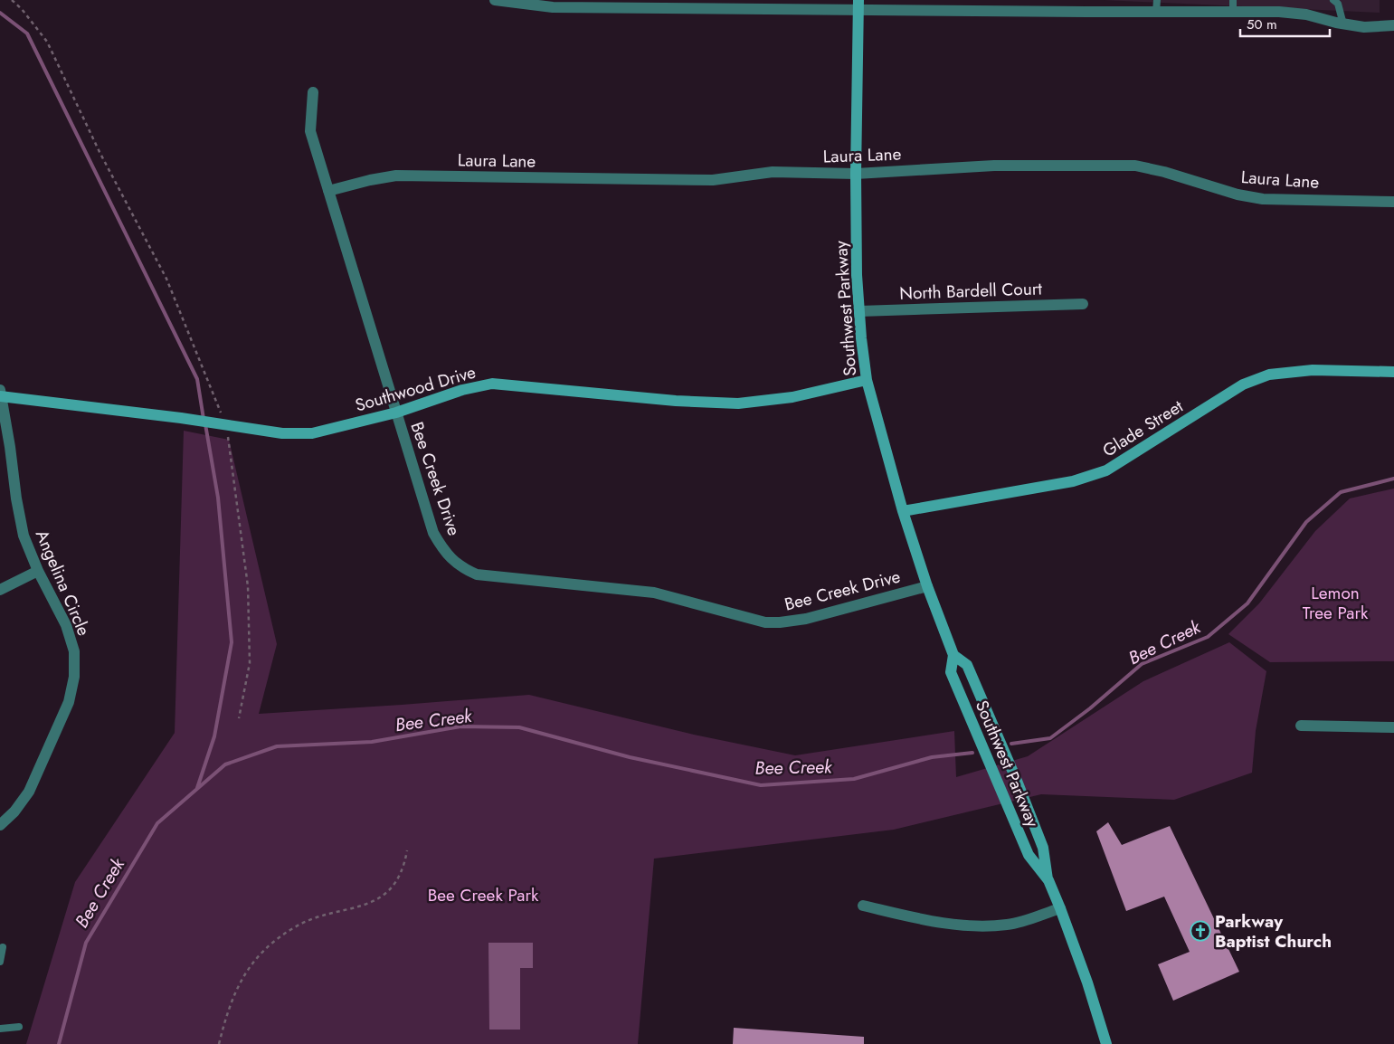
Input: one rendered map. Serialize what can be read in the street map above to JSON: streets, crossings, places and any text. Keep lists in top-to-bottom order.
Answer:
{
  "streets": {
    "street": [
      "Laura Lane",
      "North Bardell Court",
      "Southwest Parkway",
      "Southwood Drive",
      "Glade Street",
      "Bee Creek Drive",
      "Angelina Circle"
    ]
  },
  "crossings": [
    ["Laura Lane", "Southwest Parkway"],
    ["Laura Lane", "Bee Creek Drive"],
    ["North Bardell Court", "Southwest Parkway"],
    ["Southwest Parkway", "Southwood Drive"],
    ["Southwest Parkway", "Glade Street"],
    ["Southwest Parkway", "Bee Creek Drive"],
    ["Southwood Drive", "Bee Creek Drive"],
    ["Southwood Drive", "Angelina Circle"]
  ],
  "water": ["Bee Creek"],
  "parks": ["Lemon Tree Park", "Bee Creek Park"],
  "places": {
    "church": ["Parkway Baptist Church"]
  },
  "scale_bar": "50 m"
}
